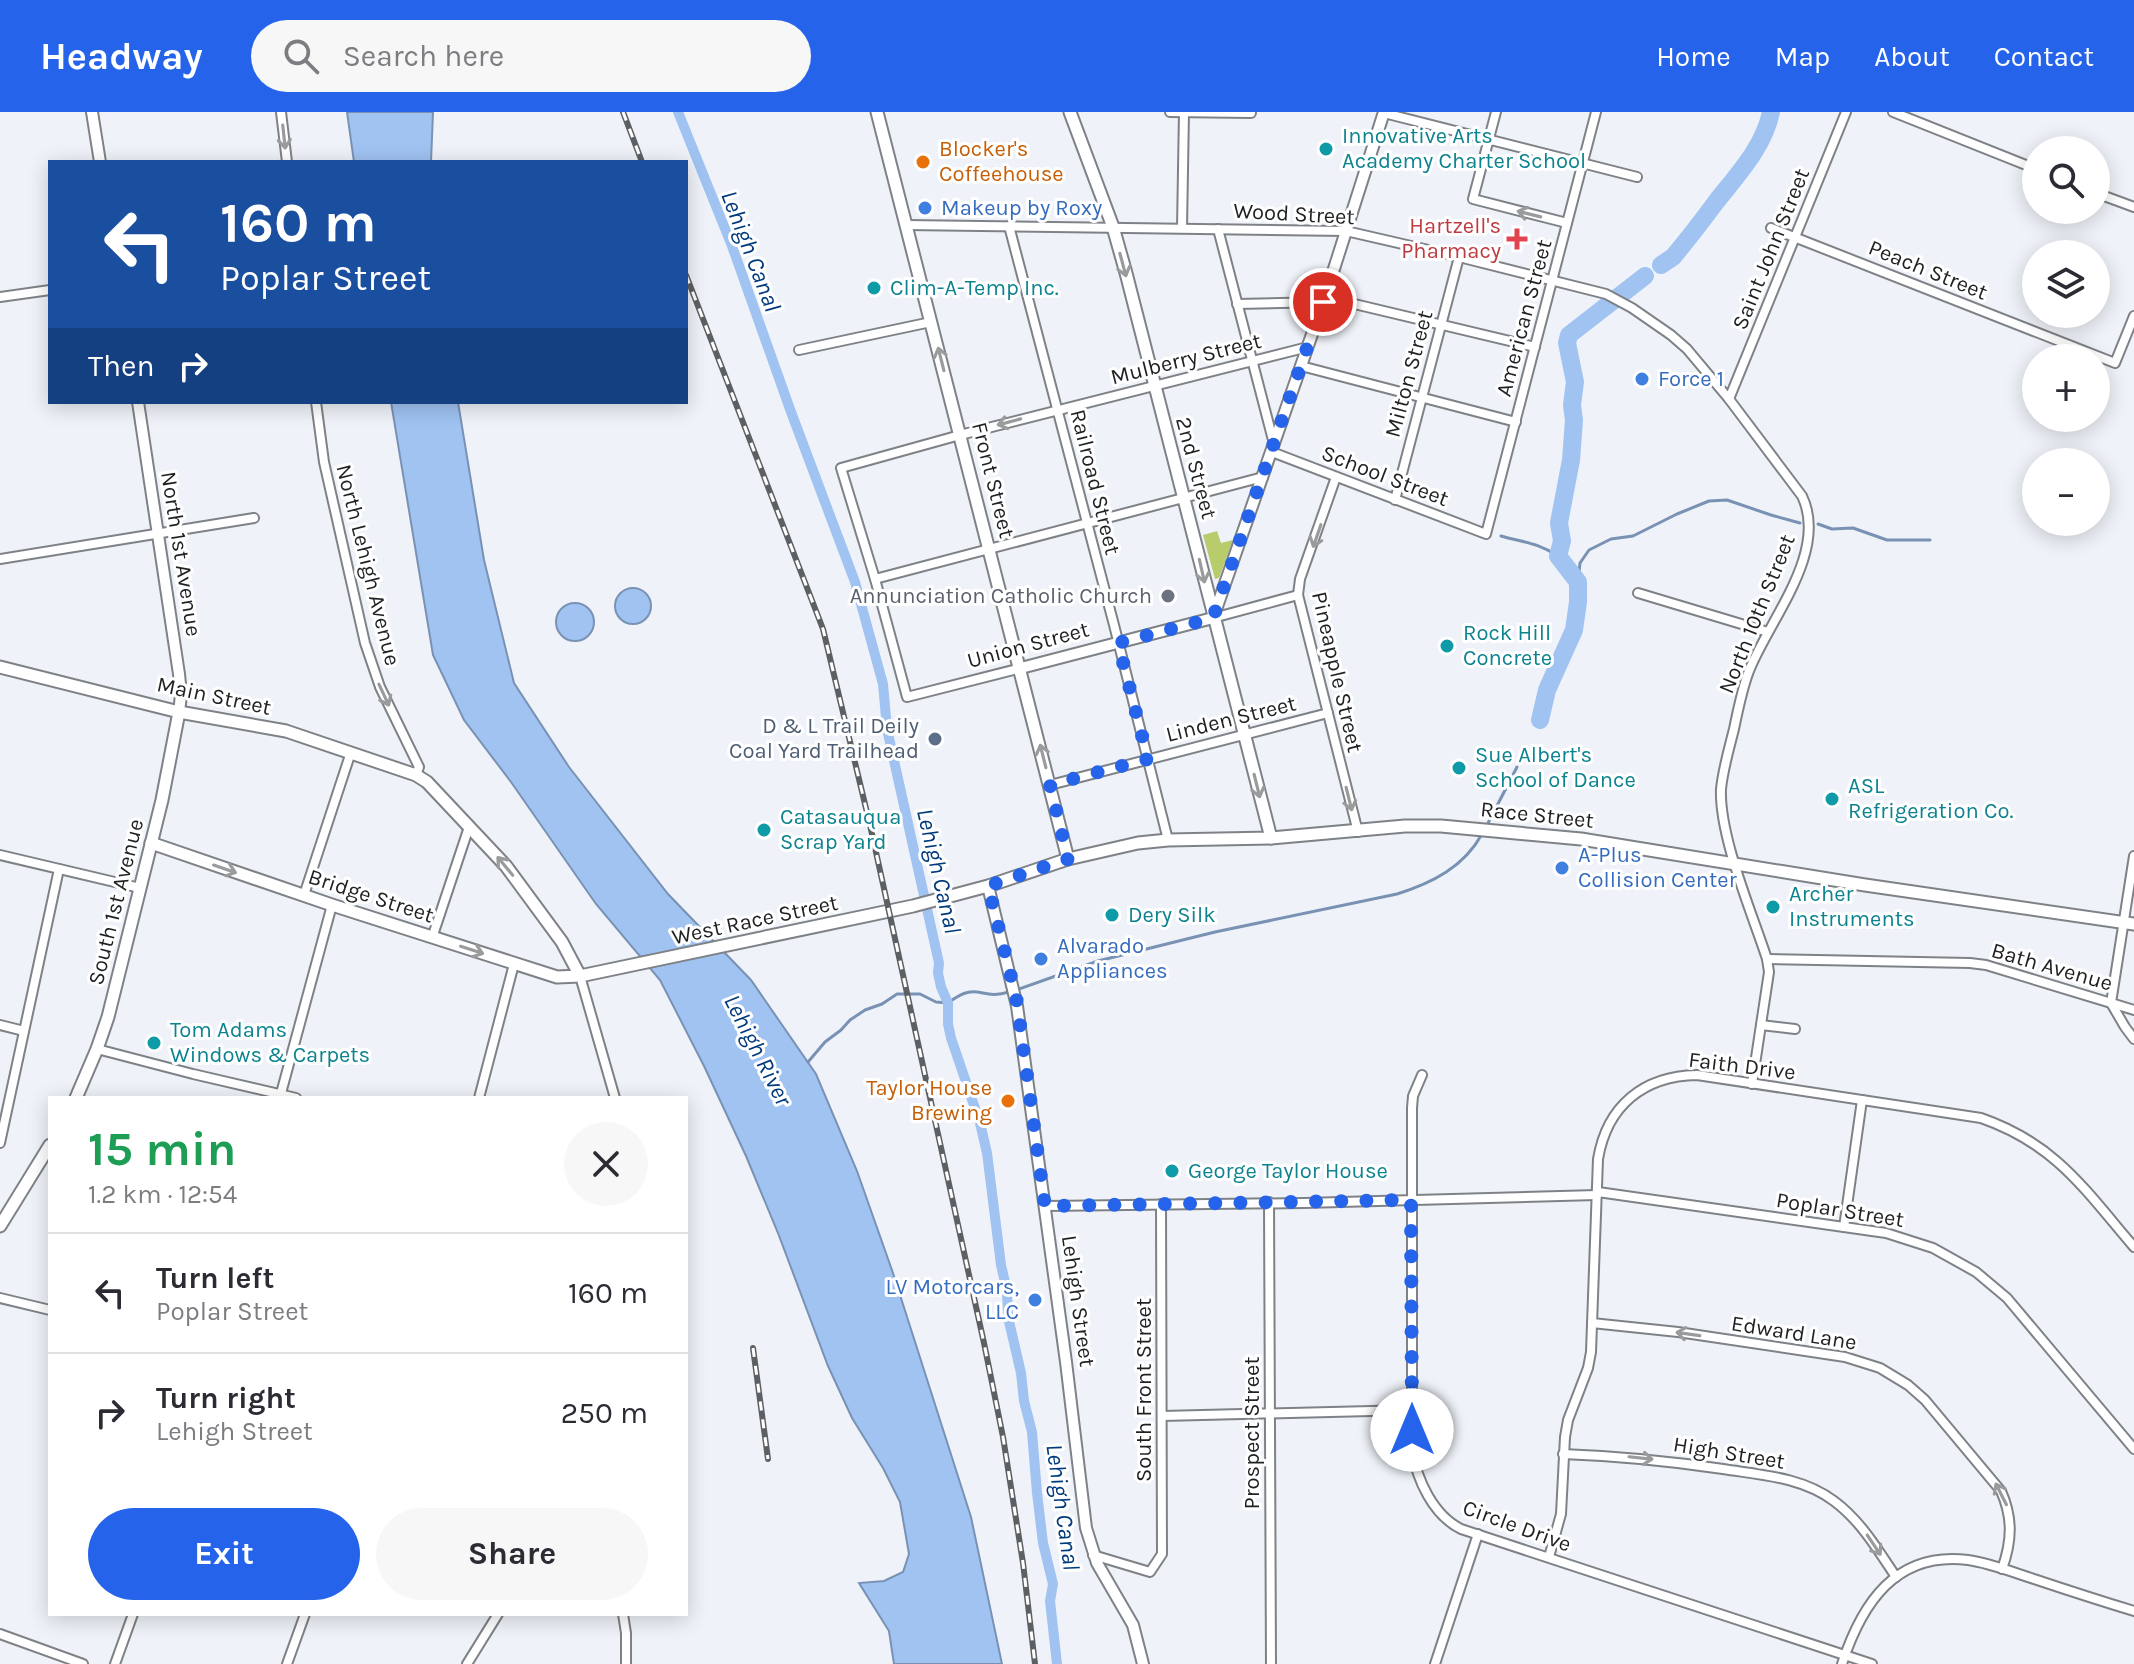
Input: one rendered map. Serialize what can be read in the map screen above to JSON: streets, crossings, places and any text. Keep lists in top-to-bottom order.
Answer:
{
  "streets": {
    "main road": [
      "2nd Street",
      "Front Street",
      "Main Street",
      "Race Street",
      "Bridge Street",
      "South 1st Avenue",
      "West Race Street"
    ],
    "street": [
      "Wood Street",
      "Saint John Street",
      "Peach Street",
      "American Street",
      "Mulberry Street",
      "Milton Street",
      "School Street",
      "Railroad Street",
      "North 1st Avenue",
      "North Lehigh Avenue",
      "North 10th Street",
      "Union Street",
      "Pineapple Street",
      "Linden Street",
      "Bath Avenue",
      "Faith Drive",
      "Poplar Street",
      "Lehigh Street",
      "Edward Lane",
      "South Front Street",
      "Prospect Street",
      "High Street",
      "Circle Drive"
    ]
  },
  "crossings": [
    ["Wood Street", "Saint John Street"],
    ["Wood Street", "American Street"],
    ["Wood Street", "Milton Street"],
    ["Wood Street", "2nd Street"],
    ["Wood Street", "Front Street"],
    ["Wood Street", "Railroad Street"],
    ["Wood Street", "North 10th Street"],
    ["Saint John Street", "Peach Street"],
    ["Saint John Street", "North 10th Street"],
    ["American Street", "School Street"],
    ["Mulberry Street", "2nd Street"],
    ["Mulberry Street", "Front Street"],
    ["Mulberry Street", "Railroad Street"],
    ["Mulberry Street", "Union Street"],
    ["Milton Street", "School Street"],
    ["2nd Street", "Union Street"],
    ["2nd Street", "Linden Street"],
    ["2nd Street", "Race Street"],
    ["School Street", "Pineapple Street"],
    ["Front Street", "Union Street"],
    ["Front Street", "Linden Street"],
    ["Front Street", "Race Street"],
    ["Railroad Street", "Union Street"],
    ["Railroad Street", "Linden Street"],
    ["Railroad Street", "Race Street"],
    ["North 1st Avenue", "Main Street"],
    ["North 1st Avenue", "South 1st Avenue"],
    ["North Lehigh Avenue", "Main Street"],
    ["North 10th Street", "Race Street"],
    ["North 10th Street", "Bath Avenue"],
    ["Union Street", "Pineapple Street"],
    ["Pineapple Street", "Linden Street"],
    ["Pineapple Street", "Race Street"],
    ["Main Street", "South 1st Avenue"],
    ["Race Street", "West Race Street"],
    ["Race Street", "Lehigh Street"],
    ["Bridge Street", "South 1st Avenue"],
    ["Bridge Street", "West Race Street"],
    ["Faith Drive", "Poplar Street"],
    ["Faith Drive", "Edward Lane"],
    ["Faith Drive", "High Street"],
    ["Faith Drive", "Circle Drive"],
    ["Poplar Street", "Lehigh Street"],
    ["Poplar Street", "South Front Street"],
    ["Poplar Street", "Prospect Street"],
    ["Poplar Street", "Circle Drive"],
    ["Lehigh Street", "South Front Street"]
  ],
  "one_way": [
    "2nd Street",
    "North Lehigh Avenue",
    "Bridge Street",
    "Edward Lane",
    "High Street"
  ],
  "water": ["Lehigh Canal", "Lehigh River"],
  "places": {
    "other": [
      "Innovative Arts Academy Charter School",
      "Blocker's Coffeehouse",
      "Makeup by Roxy",
      "Clim-A-Temp Inc.",
      "Force 1",
      "Annunciation Catholic Church",
      "Rock Hill Concrete",
      "D & L Trail Deily Coal Yard Trailhead",
      "Sue Albert's School of Dance",
      "ASL Refrigeration Co.",
      "Catasauqua Scrap Yard",
      "A-Plus Collision Center",
      "Archer Instruments",
      "Dery Silk",
      "Alvarado Appliances",
      "Tom Adams Windows & Carpets",
      "Taylor House Brewing",
      "George Taylor House",
      "LV Motorcars, LLC"
    ],
    "health": ["Hartzell's Pharmacy"]
  },
  "page": {
    "header": "Headway",
    "search": "Search here",
    "nav": [
      "Home",
      "Map",
      "About",
      "Contact"
    ],
    "map_buttons": ["+", "−"],
    "turn": ["160 m", "Poplar Street"],
    "then": "Then",
    "heading": ["15 min", "1.2 km · 12:54"],
    "list": [
      {
        "name": "Turn left",
        "note": "Poplar Street",
        "value": "160 m"
      },
      {
        "name": "Turn right",
        "note": "Lehigh Street",
        "value": "250 m"
      }
    ],
    "buttons": ["Exit", "Share"]
  }
}
